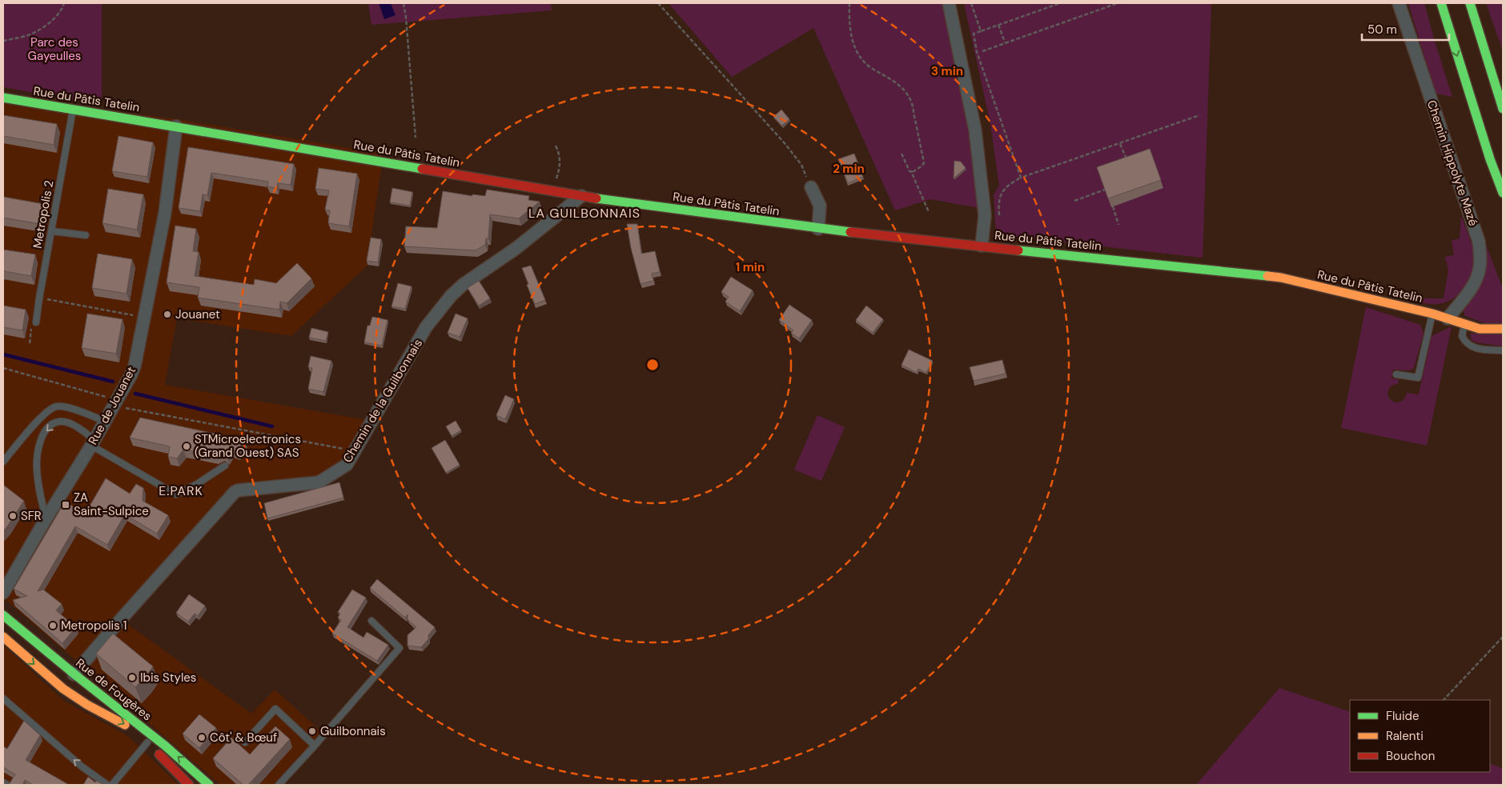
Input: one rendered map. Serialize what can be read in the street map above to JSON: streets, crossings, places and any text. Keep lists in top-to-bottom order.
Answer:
{
  "streets": {
    "main road": ["Rue du Pâtis Tatelin", "Rue de Fougères"],
    "street": ["Chemin Hippolyte Mazé", "Chemin de la Guilbonnais", "Rue de Jouanet"],
    "lane": ["Metropolis 2"]
  },
  "crossings": [
    ["Rue du Pâtis Tatelin", "Chemin Hippolyte Mazé"],
    ["Rue du Pâtis Tatelin", "Metropolis 2"],
    ["Rue du Pâtis Tatelin", "Chemin de la Guilbonnais"],
    ["Rue du Pâtis Tatelin", "Rue de Jouanet"],
    ["Chemin de la Guilbonnais", "Rue de Fougères"]
  ],
  "districts": ["LA GUILBONNAIS", "E.PARK"],
  "parks": ["Parc des Gayeulles"],
  "places": {
    "other": [
      "Jouanet",
      "STMicroelectronics (Grand Ouest) SAS",
      "SFR",
      "Metropolis 1",
      "Ibis Styles",
      "Guilbonnais",
      "Côt' & Bœuf"
    ],
    "transit": ["ZA Saint-Sulpice"]
  },
  "legend": ["Fluide", "Ralenti", "Bouchon"],
  "scale_bar": "50 m",
  "rings": ["3 min", "2 min", "1 min"]
}
